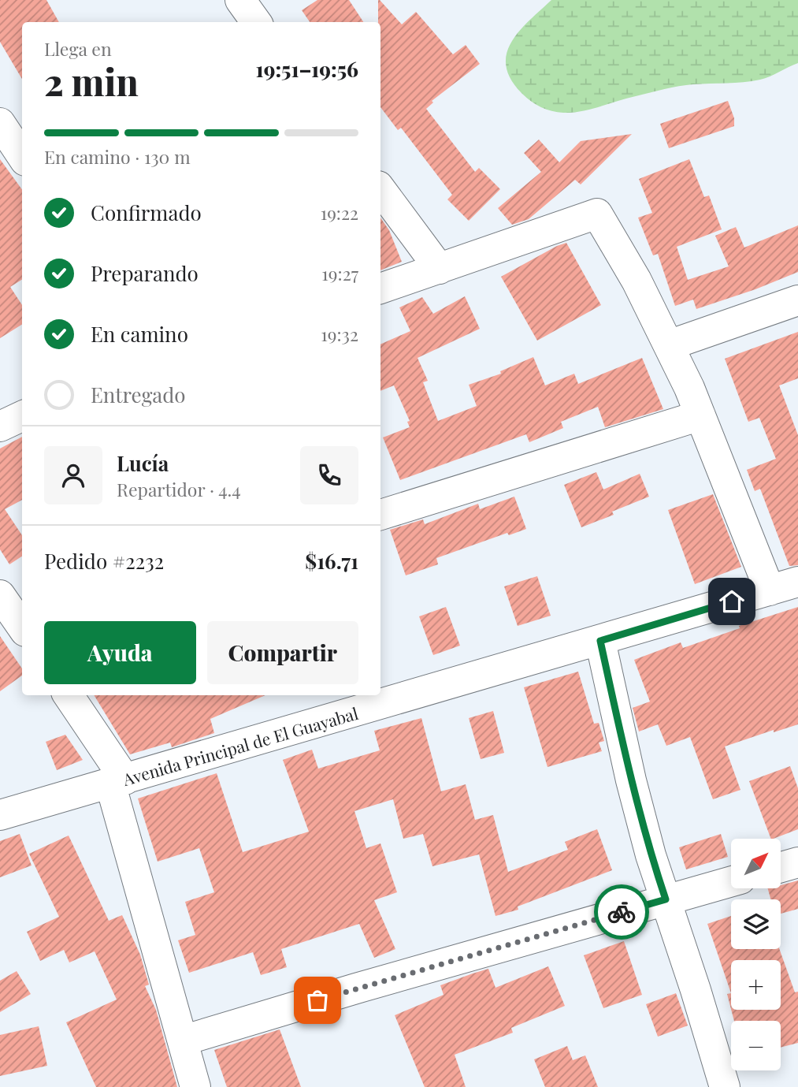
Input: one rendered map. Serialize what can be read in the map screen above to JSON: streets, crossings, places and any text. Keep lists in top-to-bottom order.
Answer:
{
  "streets": {
    "street": ["Avenida Principal de El Guayabal"]
  },
  "north": "top right",
  "page": {
    "heading": ["2 min", "Llega en", "19:51–19:56"],
    "panel": [
      "Lucía",
      "Repartidor · 4.4",
      "Pedido #2232",
      "$16.71"
    ],
    "bar": "En camino · 130 m",
    "list": [
      ["Confirmado", "19:22"],
      ["Preparando", "19:27"],
      ["En camino", "19:32"],
      "Entregado"
    ],
    "buttons": ["Ayuda", "Compartir"],
    "map_buttons": ["+", "−"]
  }
}
